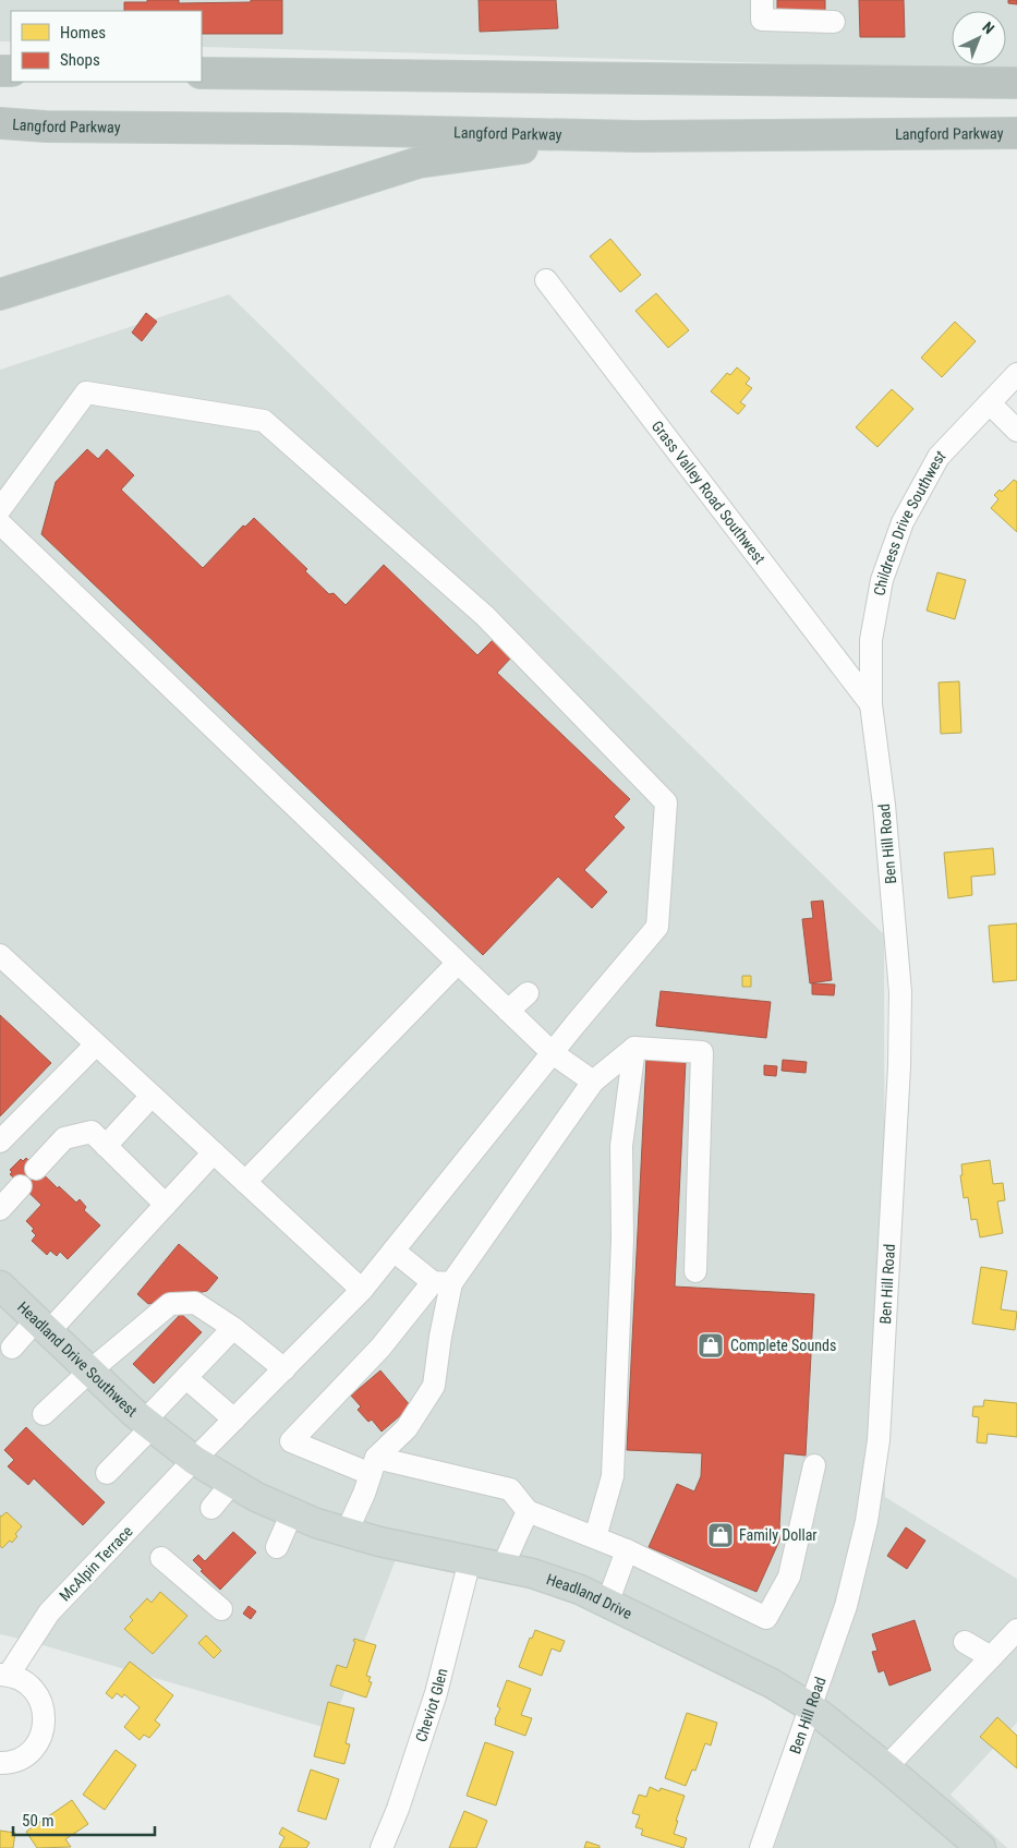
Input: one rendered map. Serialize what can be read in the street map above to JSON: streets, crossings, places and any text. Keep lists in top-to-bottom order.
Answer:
{
  "streets": {
    "highway": ["Langford Parkway"],
    "main road": ["Headland Drive Southwest", "Headland Drive"],
    "street": [
      "Grass Valley Road Southwest",
      "Childress Drive Southwest",
      "Ben Hill Road",
      "McAlpin Terrace",
      "Cheviot Glen"
    ]
  },
  "crossings": [
    ["Grass Valley Road Southwest", "Childress Drive Southwest"],
    ["Grass Valley Road Southwest", "Ben Hill Road"],
    ["Childress Drive Southwest", "Ben Hill Road"],
    ["Ben Hill Road", "Headland Drive"],
    ["Headland Drive Southwest", "Headland Drive"],
    ["McAlpin Terrace", "Headland Drive"],
    ["Headland Drive", "Cheviot Glen"]
  ],
  "places": {
    "shop": ["Complete Sounds", "Family Dollar"]
  },
  "legend": ["Homes", "Shops"],
  "scale_bar": "50 m",
  "north": "top right"
}
